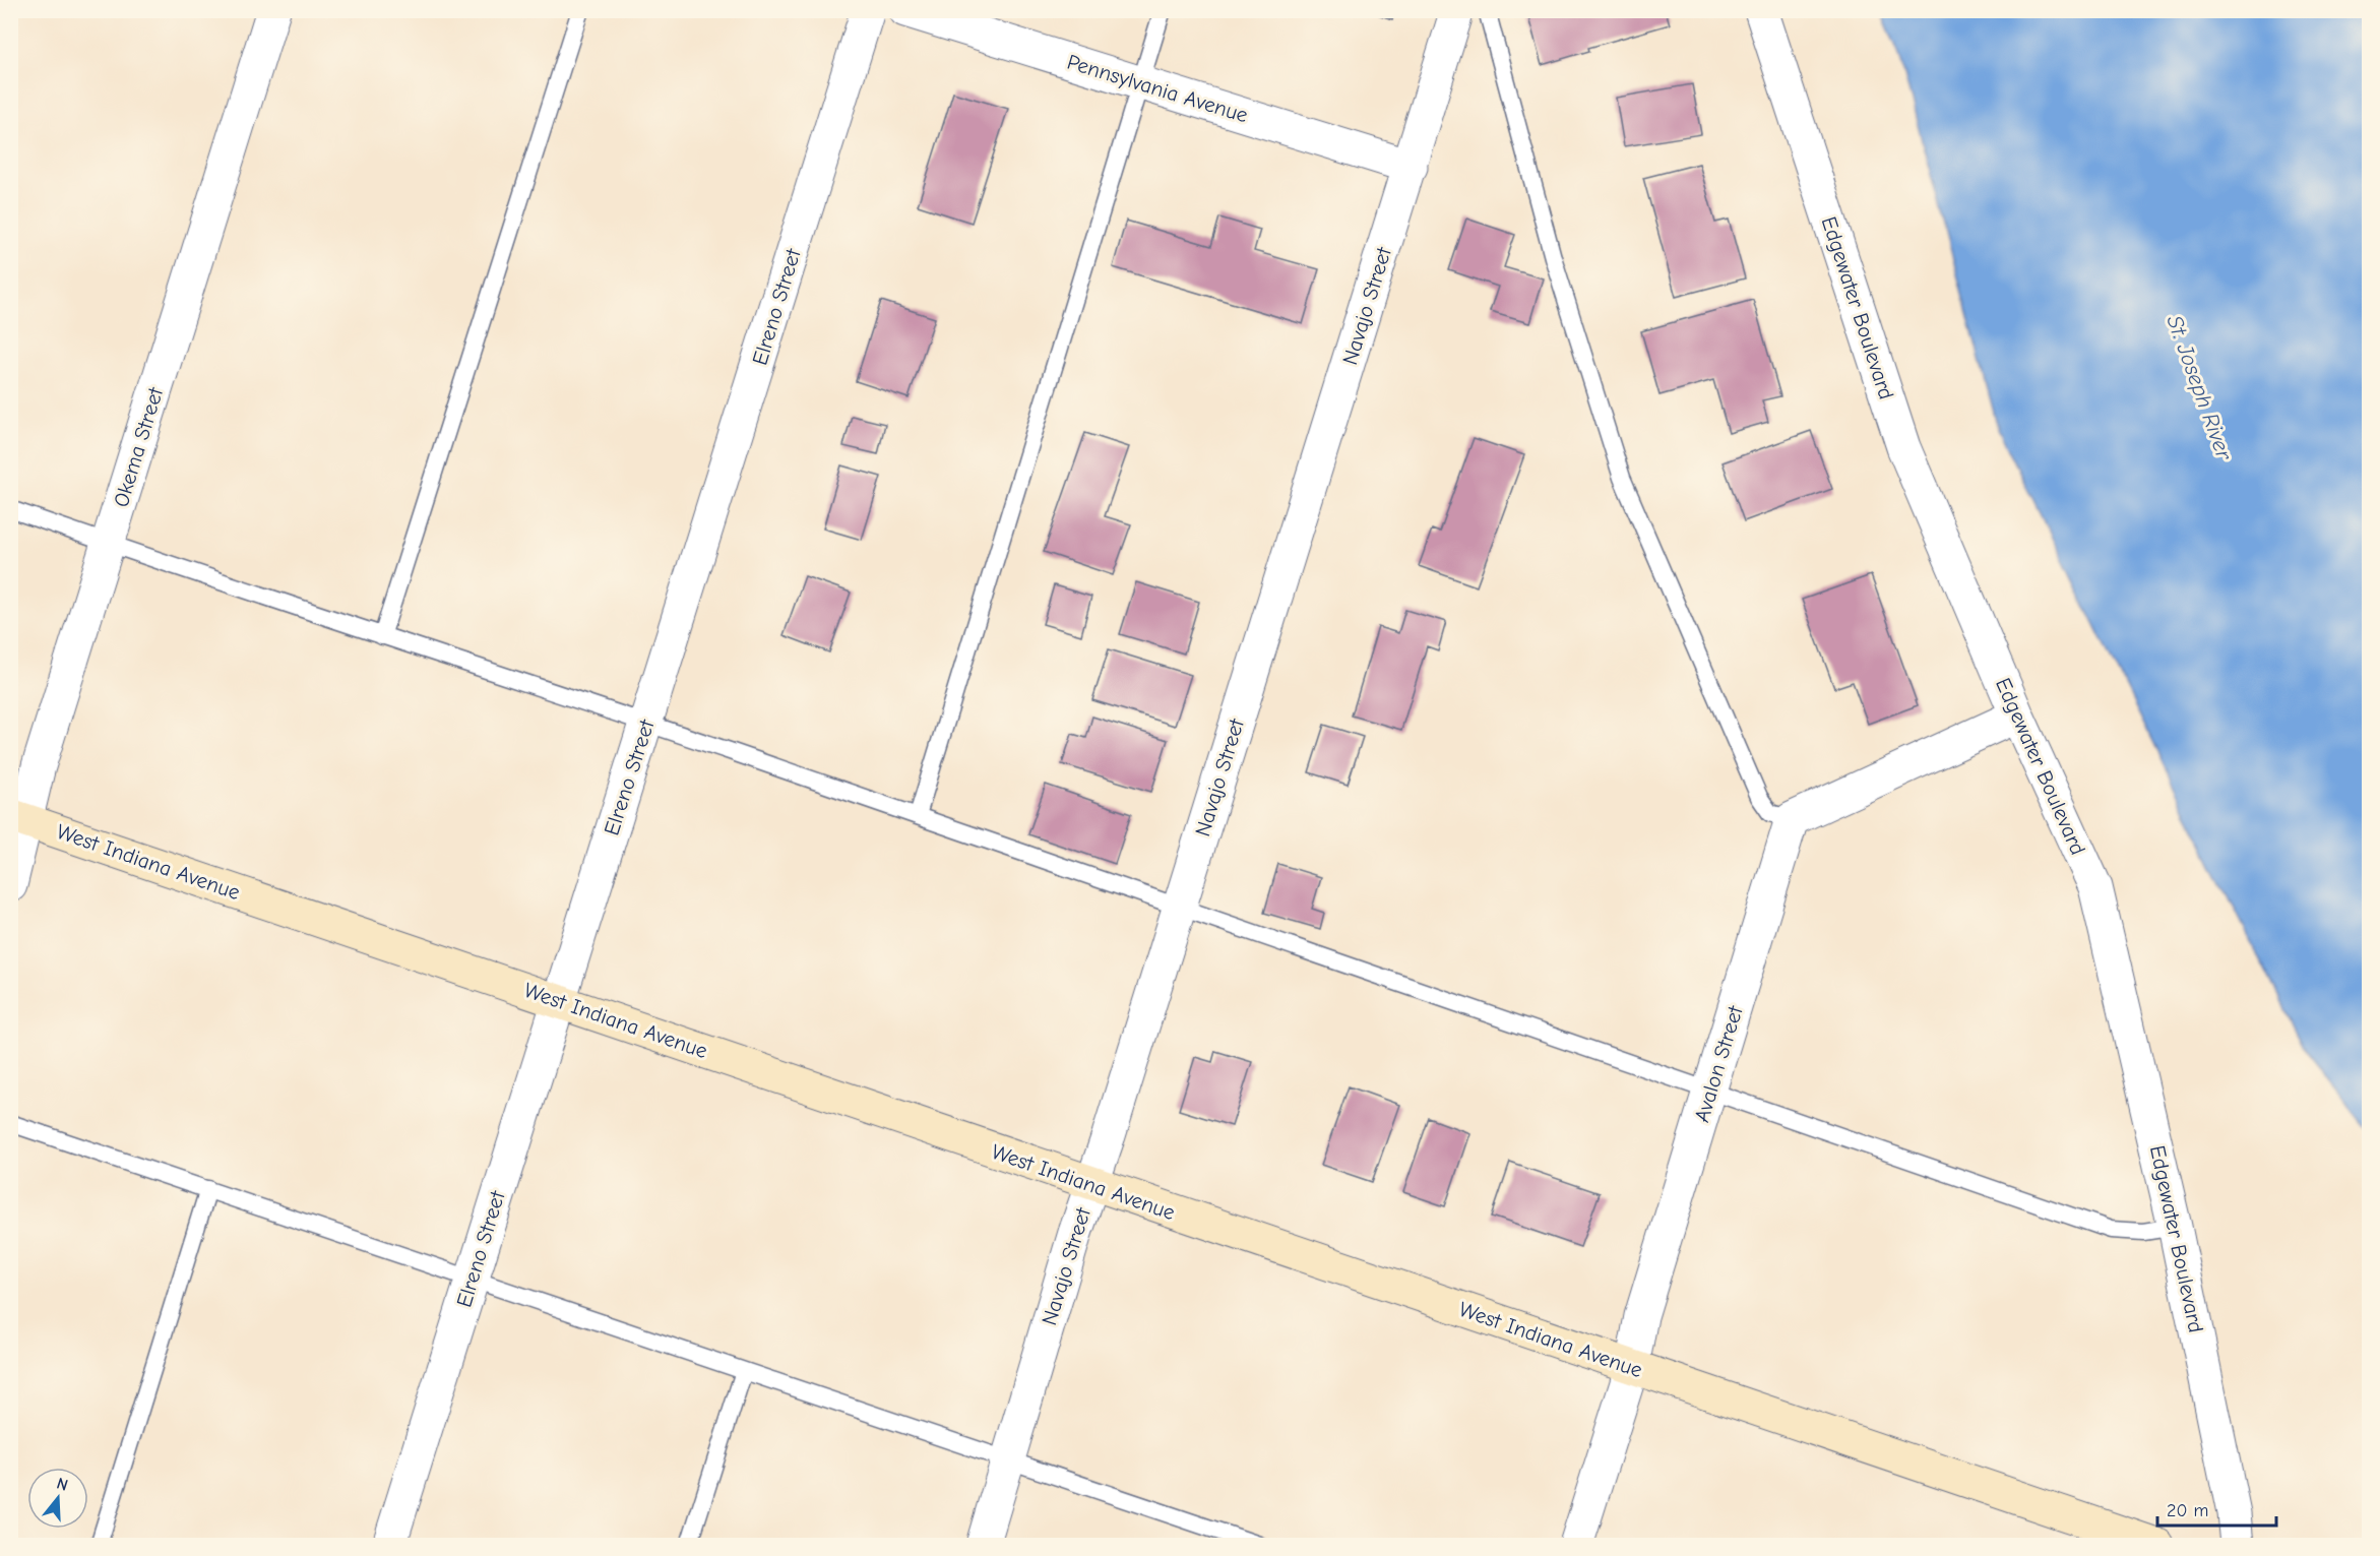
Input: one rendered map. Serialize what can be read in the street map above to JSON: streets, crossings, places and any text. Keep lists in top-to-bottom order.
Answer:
{
  "streets": {
    "street": [
      "Pennsylvania Avenue",
      "Navajo Street",
      "Elreno Street",
      "Edgewater Boulevard",
      "Okema Street",
      "West Indiana Avenue",
      "Avalon Street"
    ]
  },
  "crossings": [
    ["Pennsylvania Avenue", "Navajo Street"],
    ["Navajo Street", "West Indiana Avenue"],
    ["Elreno Street", "West Indiana Avenue"],
    ["Okema Street", "West Indiana Avenue"],
    ["West Indiana Avenue", "Avalon Street"]
  ],
  "water": ["St. Joseph River"],
  "scale_bar": "20 m",
  "north": "top"
}
